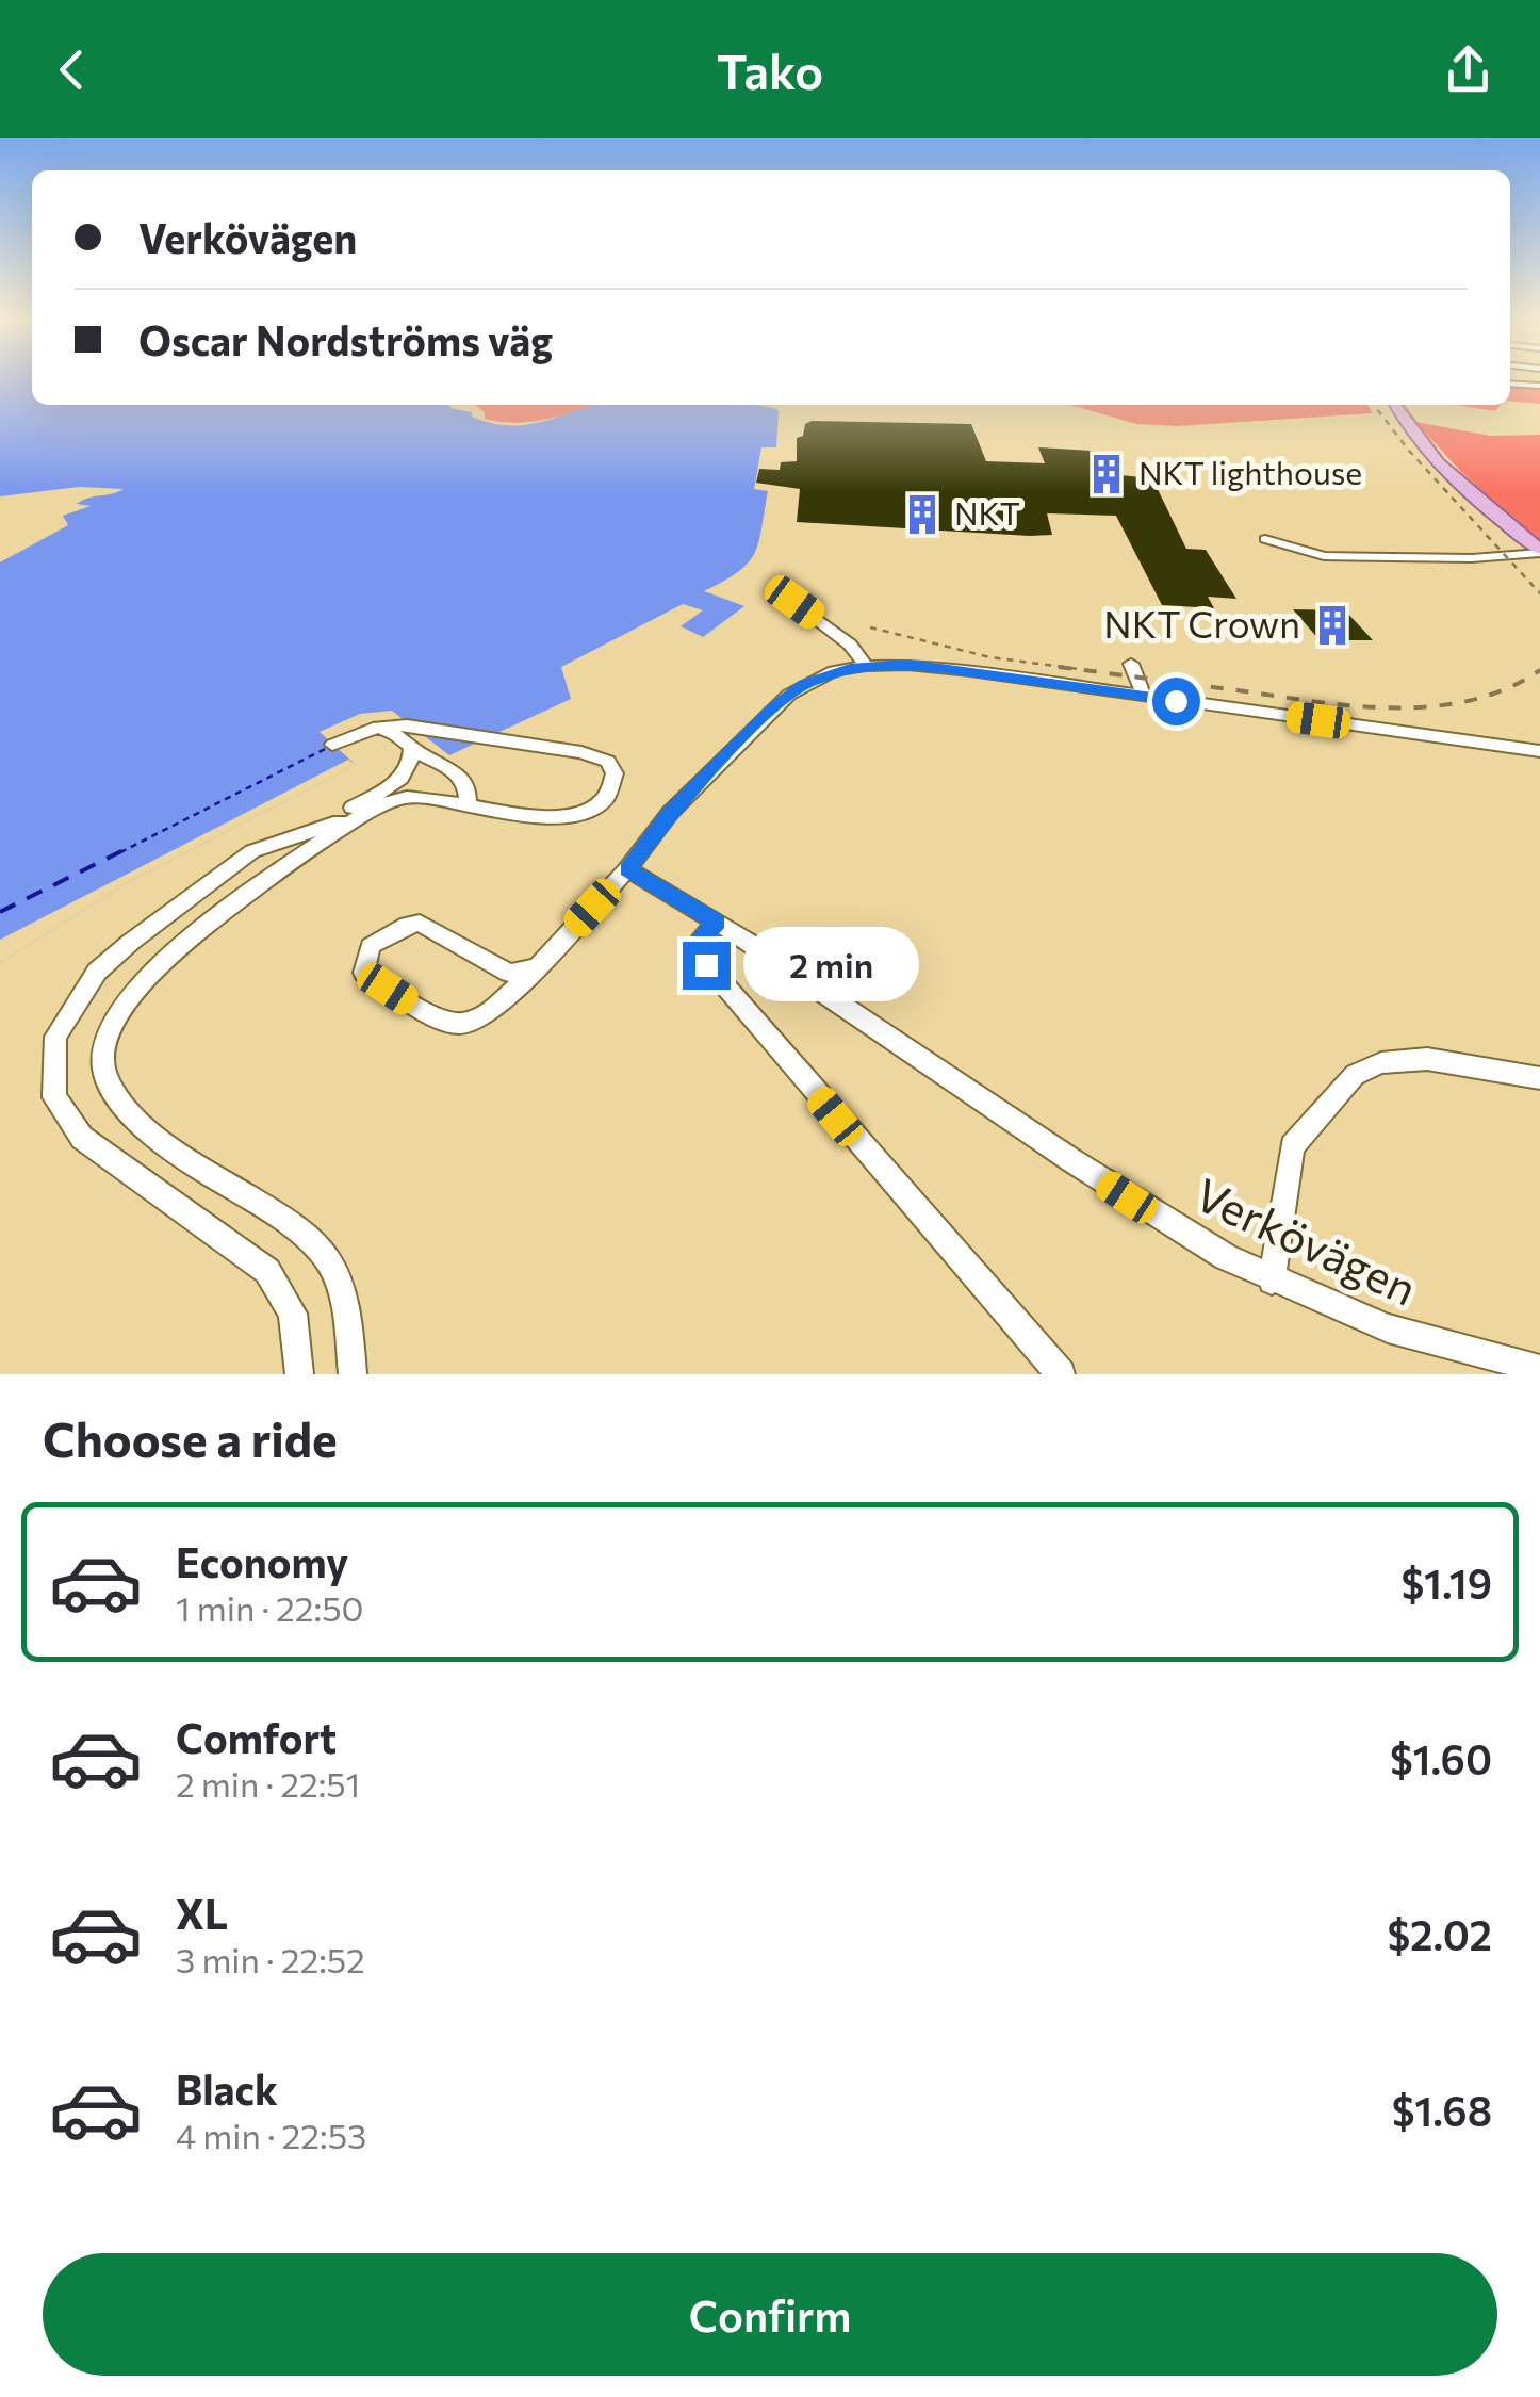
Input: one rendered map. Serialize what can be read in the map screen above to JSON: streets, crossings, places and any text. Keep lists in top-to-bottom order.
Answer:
{
  "streets": {
    "street": ["Verkövägen"]
  },
  "places": {
    "building": ["NKT lighthouse", "NKT", "NKT Crown"]
  },
  "page": {
    "header": "Tako",
    "banner": ["Verkövägen", "Oscar Nordströms väg"],
    "bubble": "2 min",
    "heading": "Choose a ride",
    "list": [
      {
        "name": "Economy",
        "note": "1 min · 22:50",
        "value": "$1.19"
      },
      {
        "name": "Comfort",
        "note": "2 min · 22:51",
        "value": "$1.60"
      },
      {
        "name": "XL",
        "note": "3 min · 22:52",
        "value": "$2.02"
      },
      {
        "name": "Black",
        "note": "4 min · 22:53",
        "value": "$1.68"
      }
    ],
    "buttons": "Confirm"
  }
}
